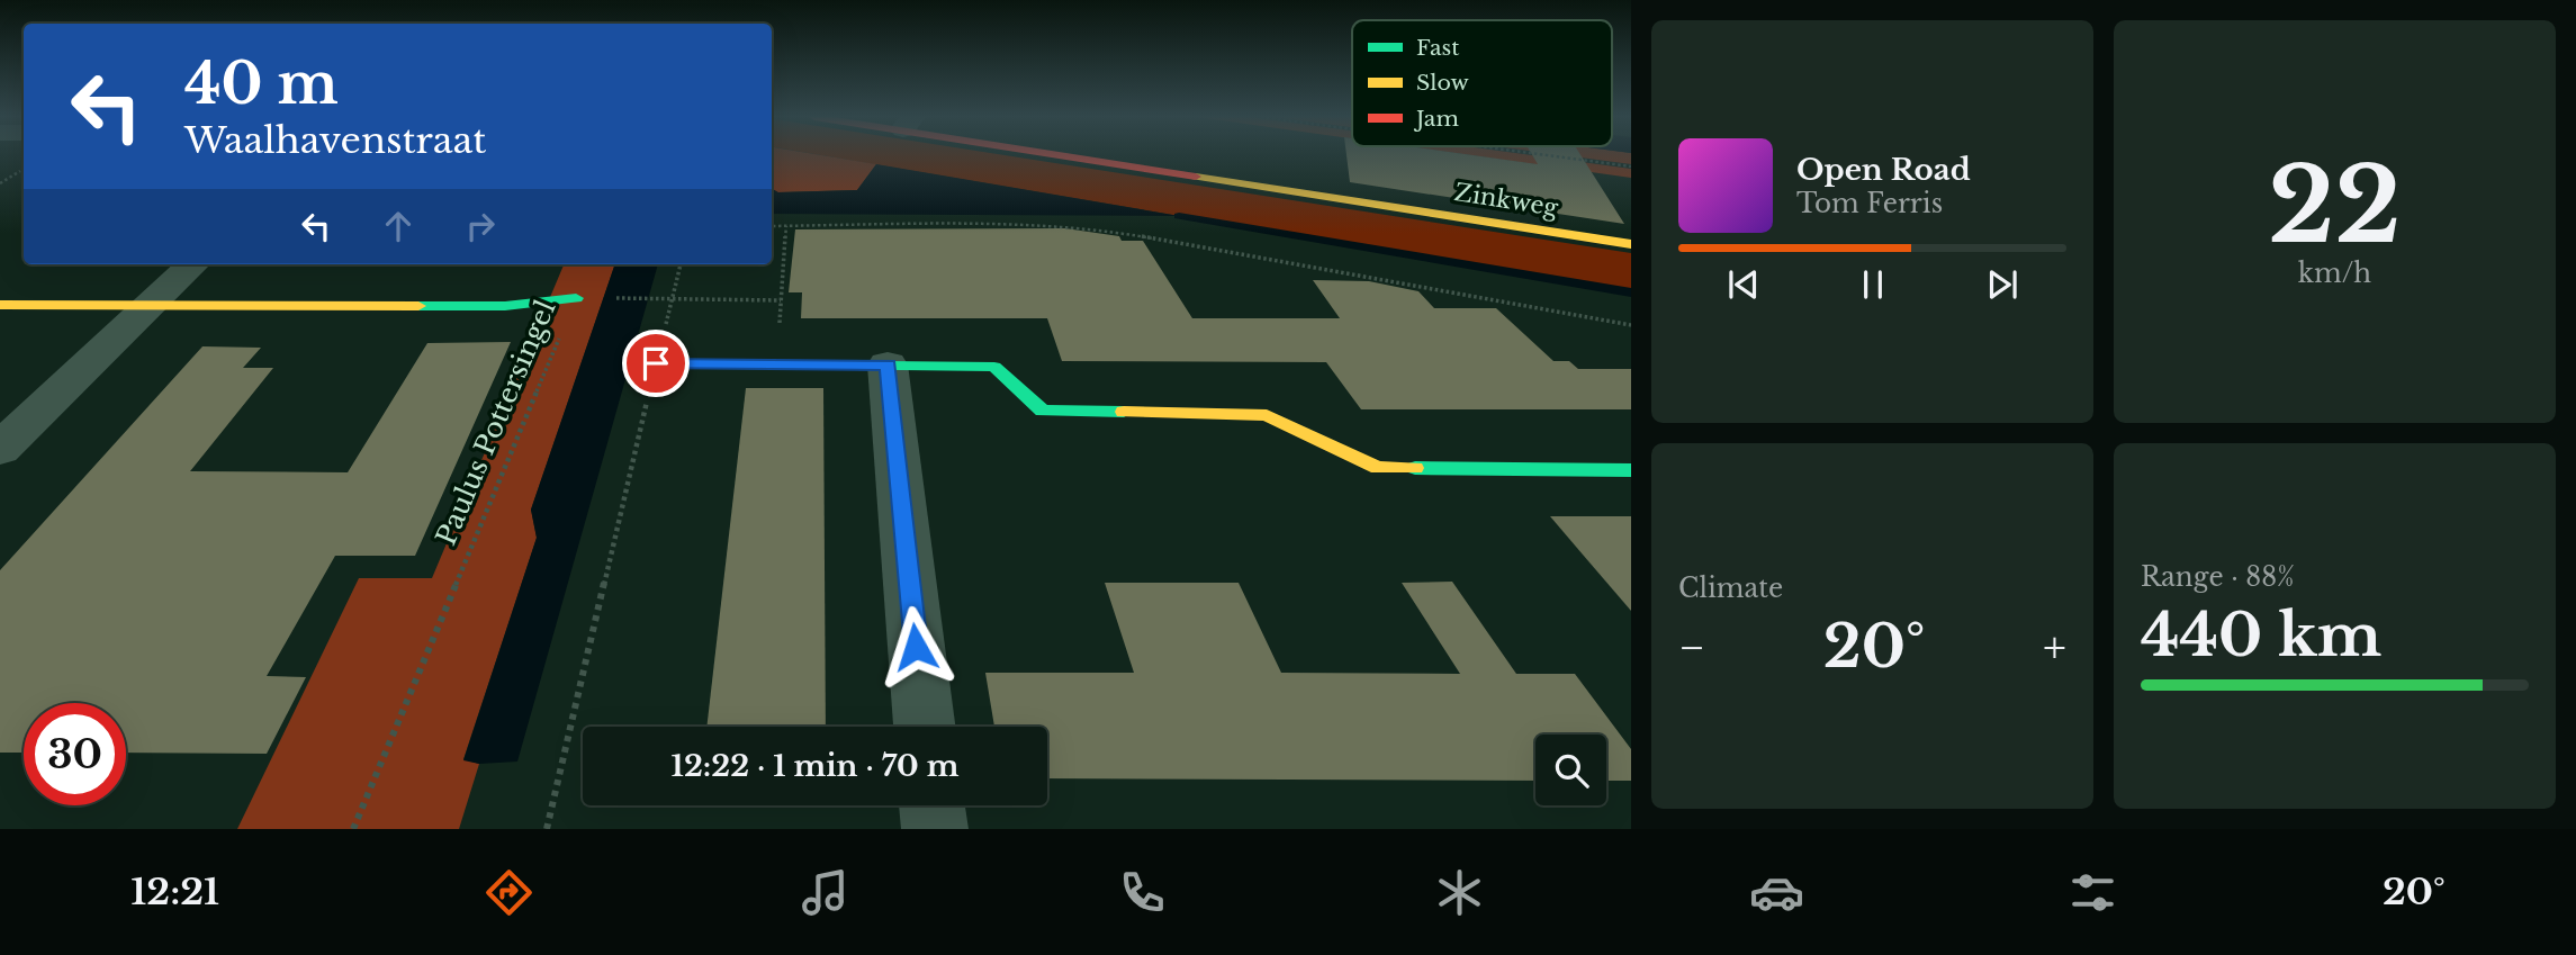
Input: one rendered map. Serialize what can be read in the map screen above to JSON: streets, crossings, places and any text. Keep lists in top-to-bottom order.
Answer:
{
  "streets": {
    "street": ["Zinkweg", "Paulus Pottersingel"]
  },
  "legend": ["Fast", "Slow", "Jam"],
  "page": {
    "tile": [
      ["22", "km/h"],
      "Climate",
      ["Range · 88%", "440 km"]
    ],
    "turn": ["40 m", "Waalhavenstraat"],
    "song": ["Open Road", "Tom Ferris"],
    "heat": ["−", "20°", "+"],
    "limit": "30",
    "trip": "12:22 · 1 min · 70 m",
    "tabs": ["12:21", "20°"]
  }
}
